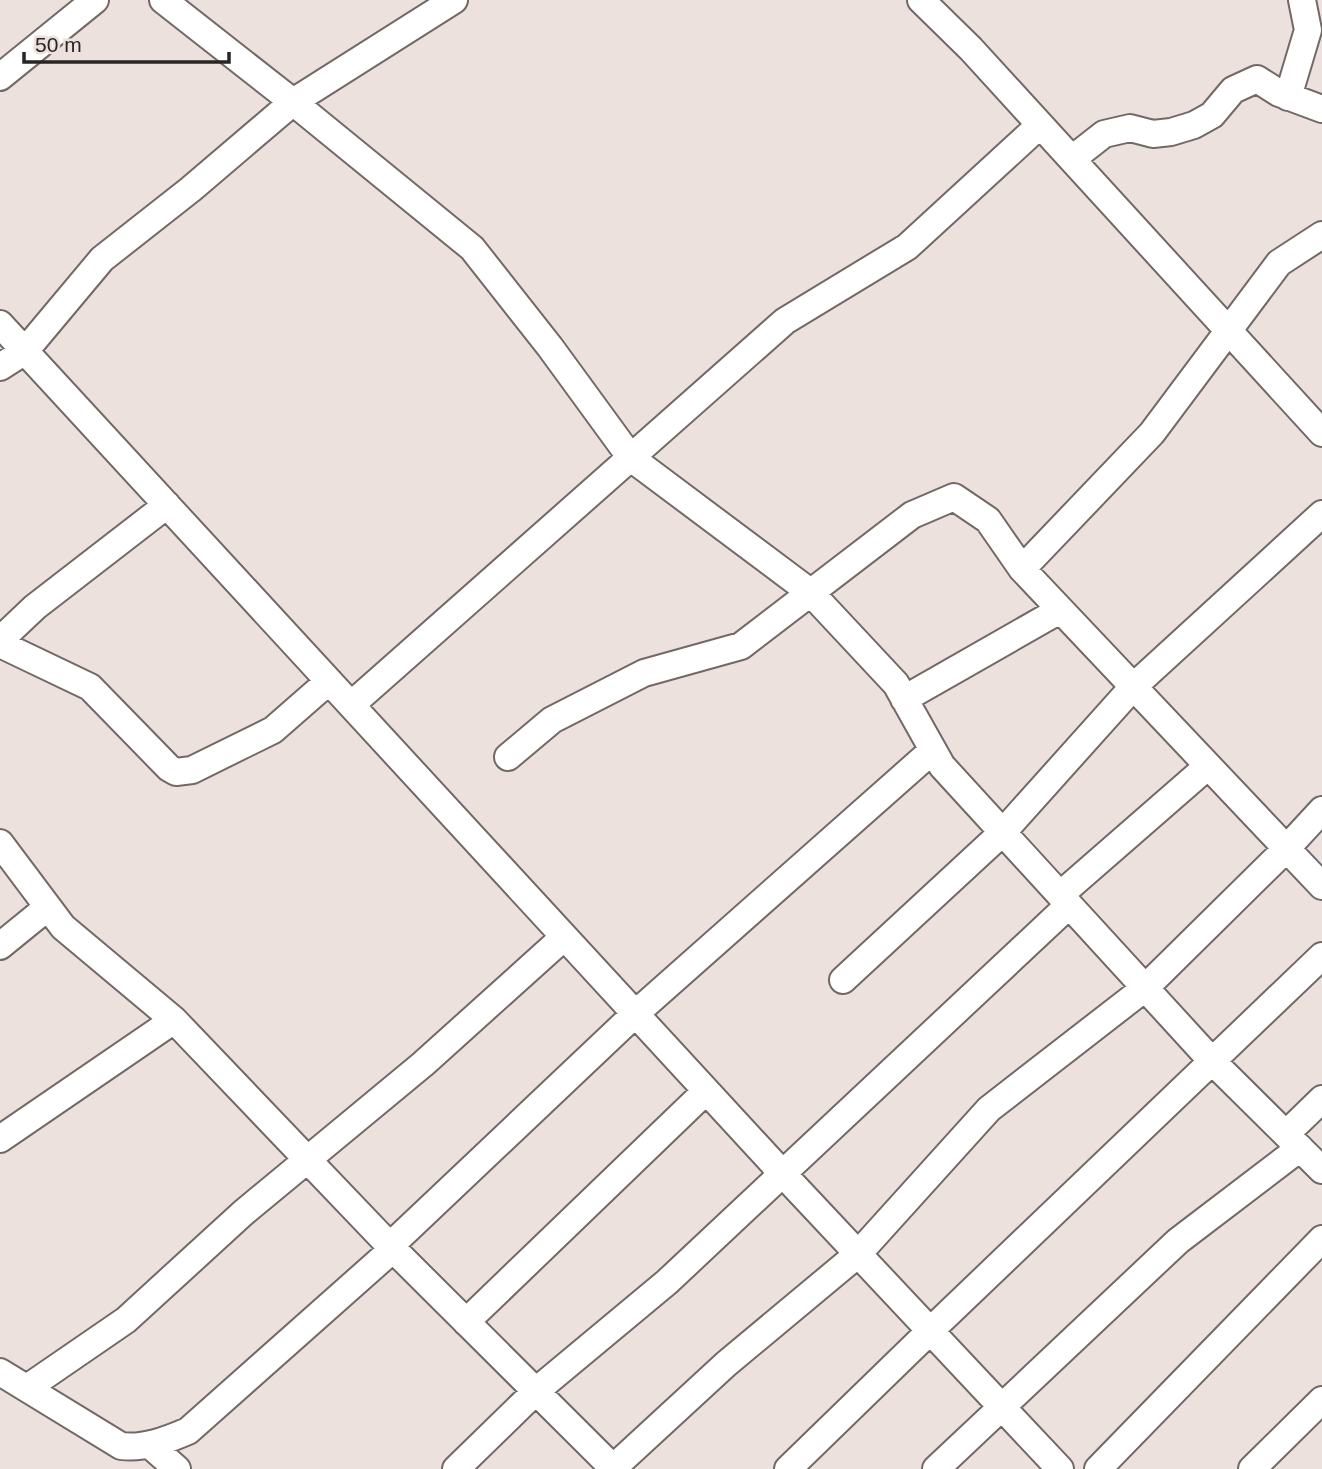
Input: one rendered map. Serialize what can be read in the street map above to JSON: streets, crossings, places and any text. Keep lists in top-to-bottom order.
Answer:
{
  "scale_bar": "50 m"
}
